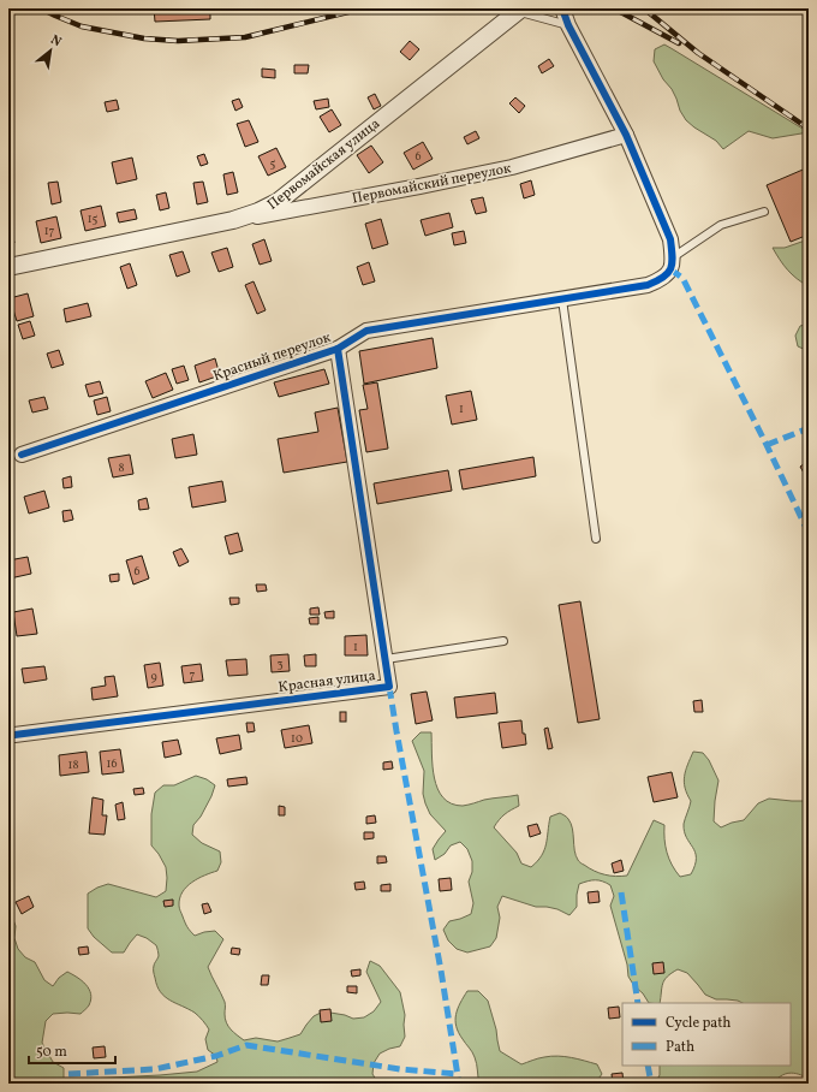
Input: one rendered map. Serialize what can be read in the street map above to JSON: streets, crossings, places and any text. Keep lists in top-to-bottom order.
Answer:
{
  "streets": {
    "street": [
      "Первомайская улица",
      "Первомайский переулок",
      "Красный переулок",
      "Красная улица"
    ]
  },
  "crossings": [
    ["Первомайская улица", "Первомайский переулок"],
    ["Красный переулок", "Красная улица"]
  ],
  "house_numbers": [
    "6",
    "5",
    "15",
    "17",
    "1",
    "8",
    "6",
    "1",
    "3",
    "7",
    "9",
    "10",
    "16",
    "18"
  ],
  "legend": ["Cycle path", "Path"],
  "scale_bar": "50 m",
  "north": "top right"
}
